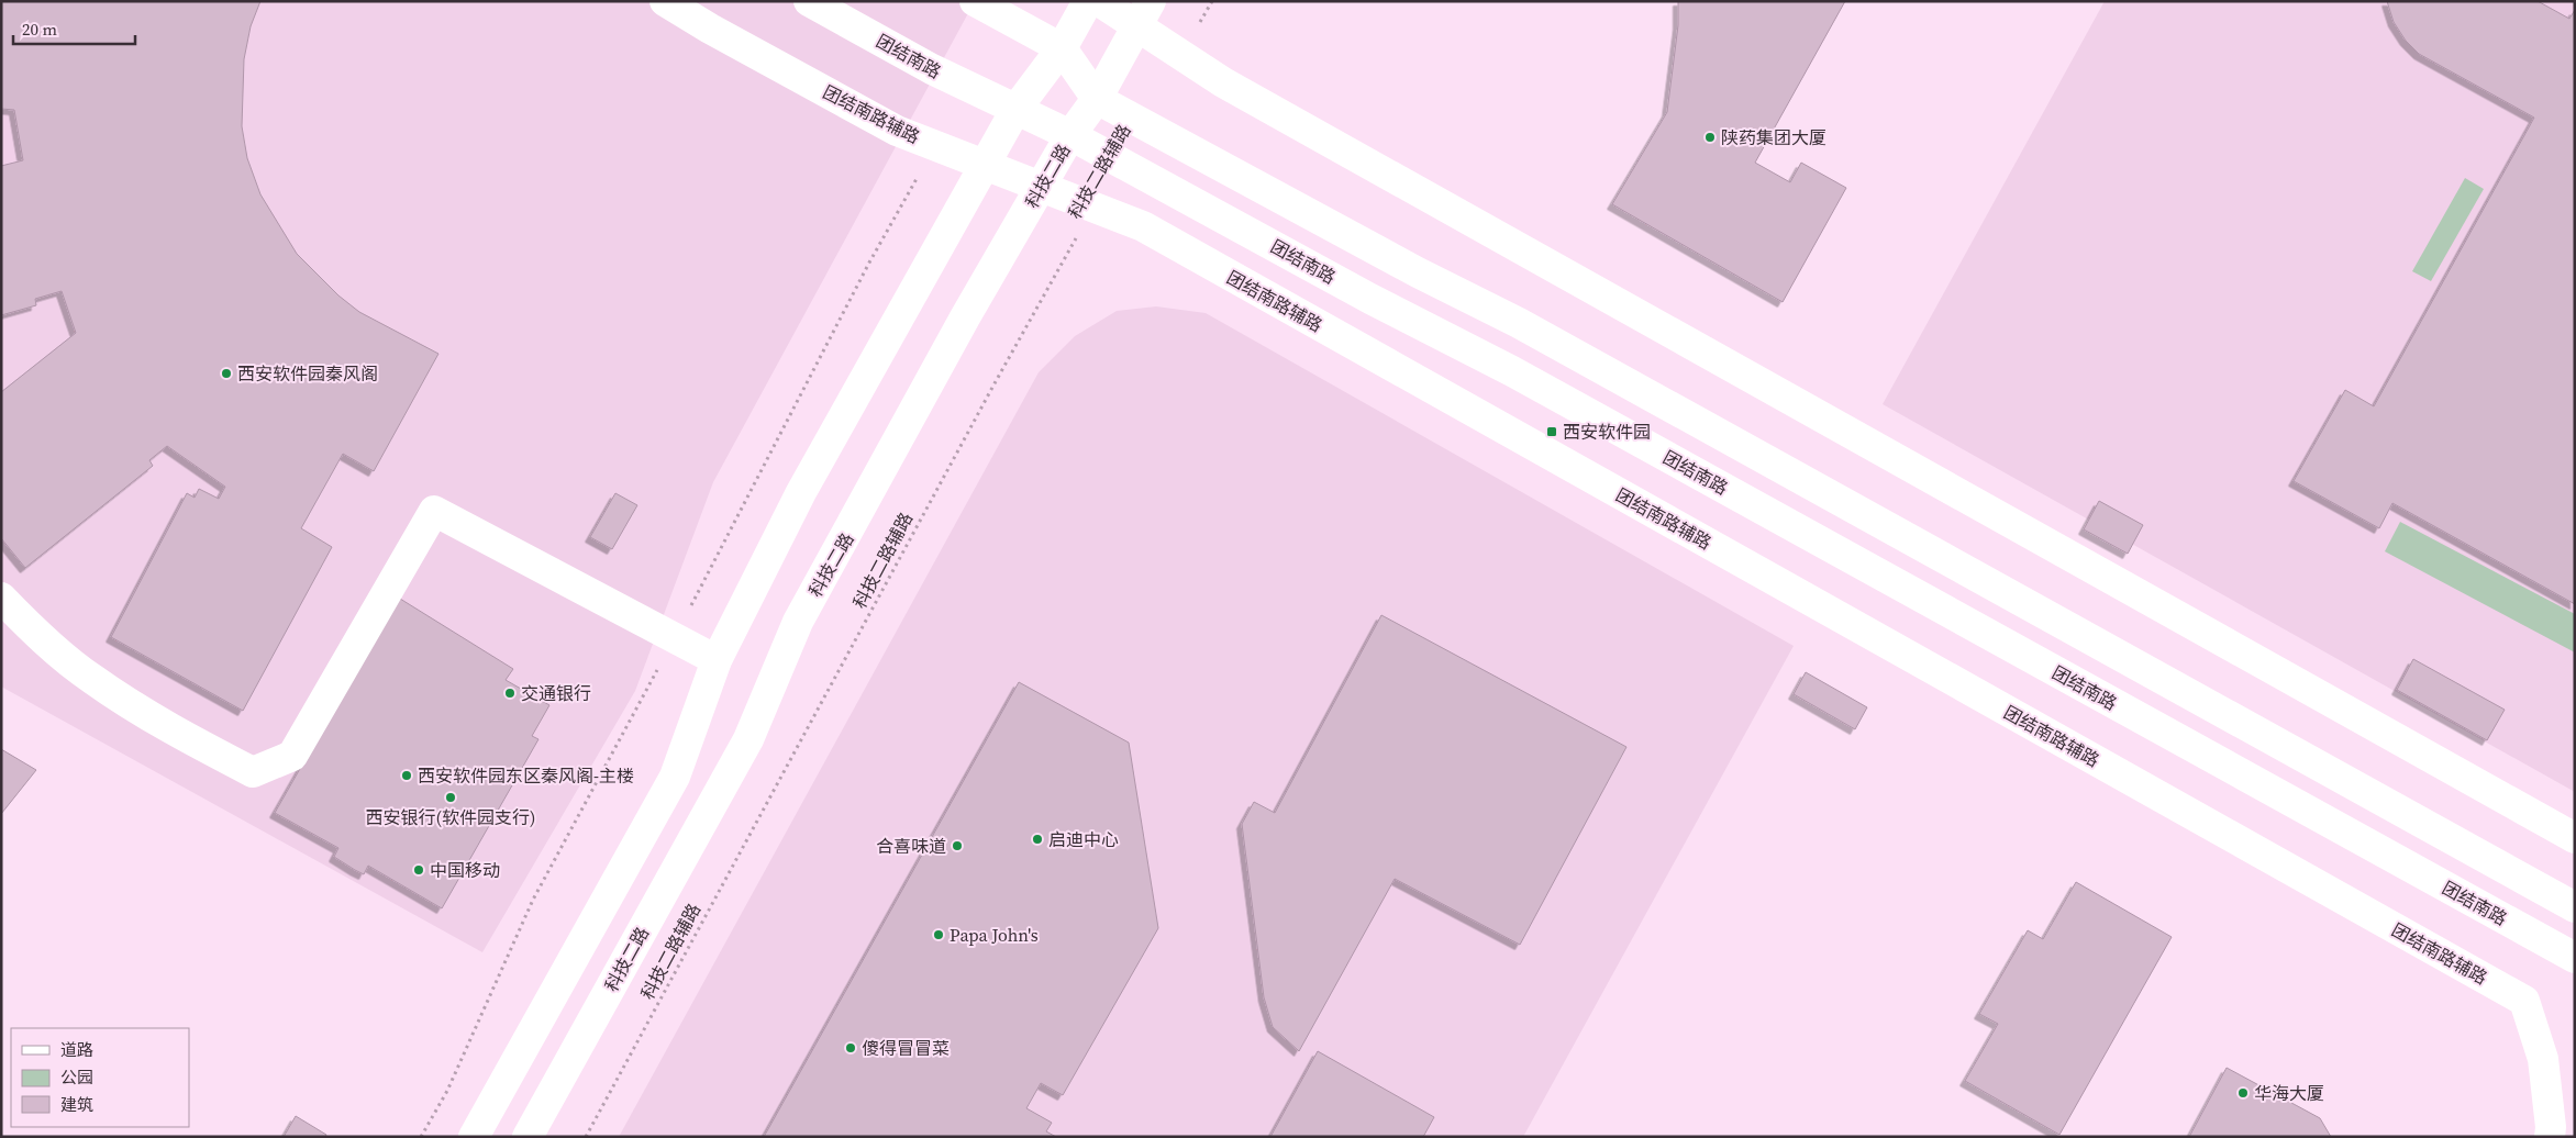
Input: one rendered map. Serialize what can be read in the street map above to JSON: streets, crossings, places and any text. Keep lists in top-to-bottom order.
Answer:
{
  "streets": {
    "main road": ["团结南路", "团结南路辅路", "科技二路"],
    "path": ["科技二路辅路"]
  },
  "crossings": [
    ["团结南路", "科技二路"],
    ["团结南路辅路", "科技二路辅路"],
    ["团结南路辅路", "科技二路"]
  ],
  "places": {
    "other": [
      "陕药集团大厦",
      "西安软件园秦风阁",
      "交通银行",
      "西安软件园东区秦风阁-主楼",
      "西安银行(软件园支行)",
      "启迪中心",
      "合喜味道",
      "中国移动",
      "Papa John's",
      "傻得冒冒菜",
      "华海大厦"
    ],
    "transit": ["西安软件园"]
  },
  "legend": ["道路", "公园", "建筑"],
  "scale_bar": "20 m"
}
